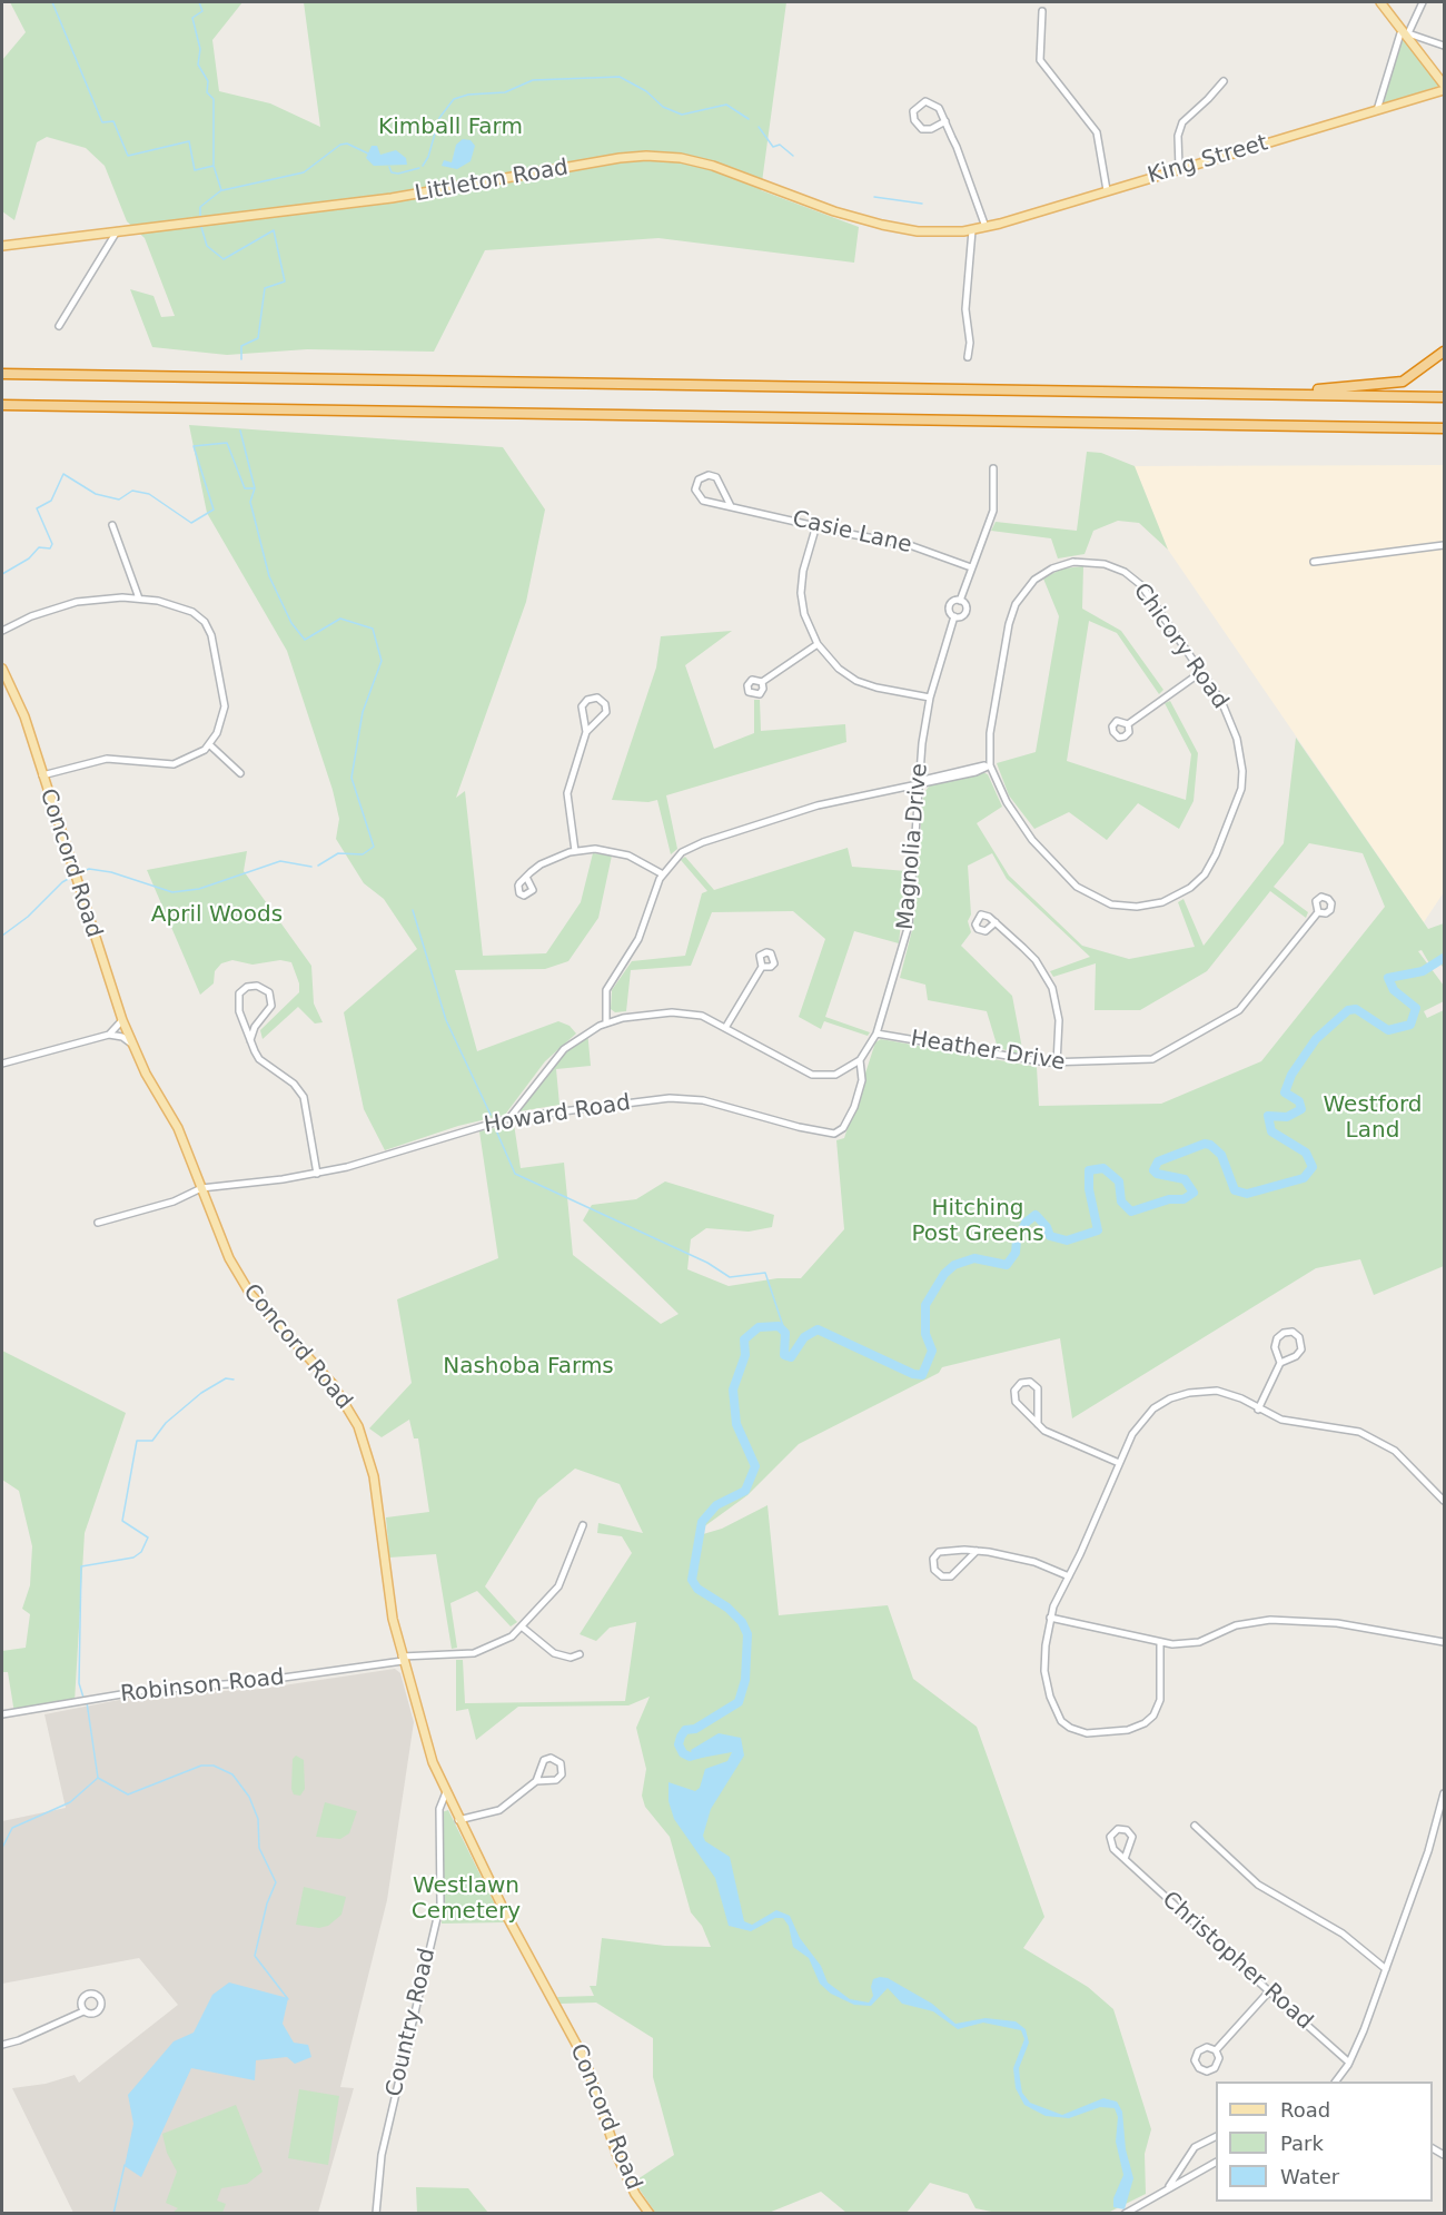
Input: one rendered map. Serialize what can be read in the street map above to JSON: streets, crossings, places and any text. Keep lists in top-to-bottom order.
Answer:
{
  "streets": {
    "main road": ["King Street", "Littleton Road", "Concord Road"],
    "street": [
      "Casie Lane",
      "Chicory Road",
      "Magnolia Drive",
      "Heather Drive",
      "Howard Road",
      "Robinson Road",
      "Christopher Road",
      "Country Road"
    ]
  },
  "crossings": [
    ["King Street", "Littleton Road"],
    ["Casie Lane", "Magnolia Drive"],
    ["Magnolia Drive", "Heather Drive"],
    ["Magnolia Drive", "Howard Road"],
    ["Concord Road", "Howard Road"],
    ["Concord Road", "Robinson Road"],
    ["Concord Road", "Country Road"]
  ],
  "parks": [
    "Kimball Farm",
    "April Woods",
    "Westford Land",
    "Hitching Post Greens",
    "Nashoba Farms",
    "Westlawn Cemetery"
  ],
  "legend": ["Road", "Park", "Water"]
}
